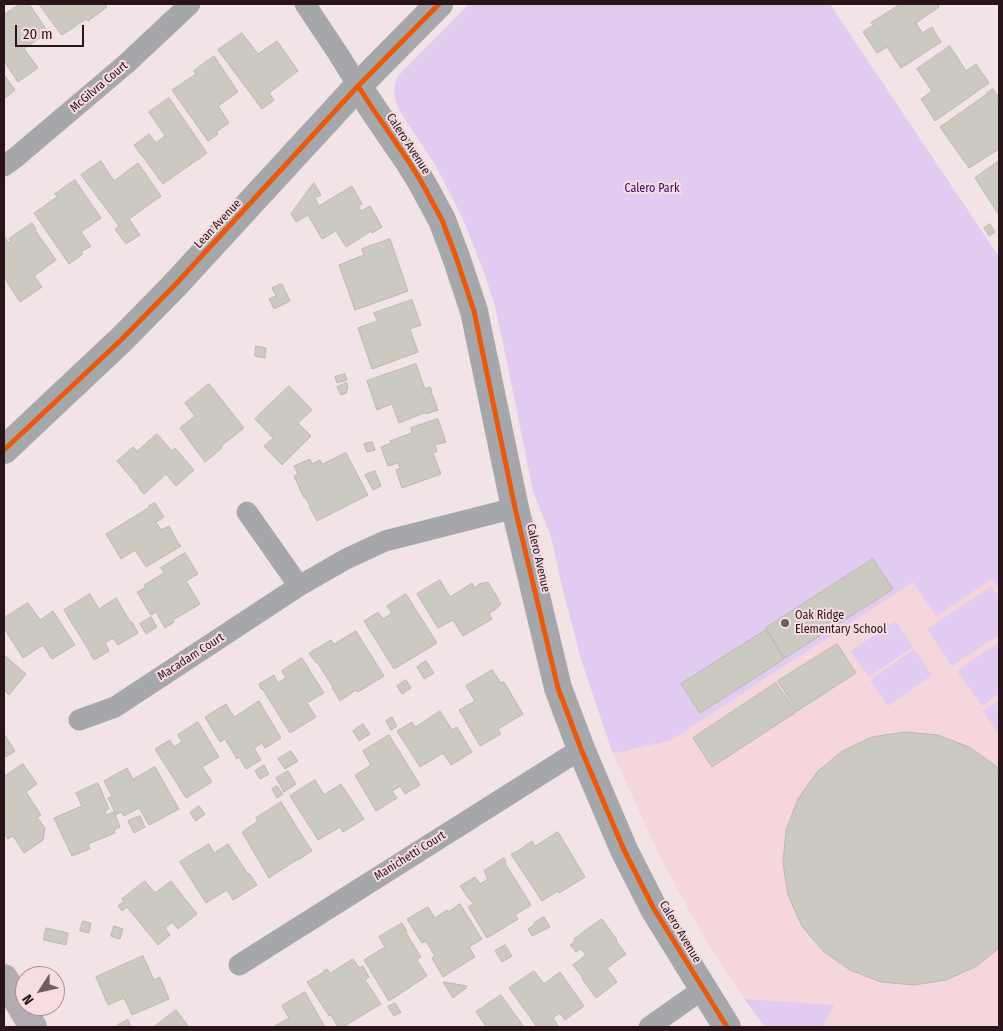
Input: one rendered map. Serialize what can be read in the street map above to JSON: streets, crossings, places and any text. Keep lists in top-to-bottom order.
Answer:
{
  "streets": {
    "street": [
      "McGilvra Court",
      "Calero Avenue",
      "Lean Avenue",
      "Macadam Court",
      "Manichetti Court"
    ]
  },
  "crossings": [
    ["Calero Avenue", "Lean Avenue"],
    ["Calero Avenue", "Macadam Court"],
    ["Calero Avenue", "Manichetti Court"]
  ],
  "parks": ["Calero Park"],
  "places": ["Oak Ridge Elementary School"],
  "scale_bar": "20 m",
  "north": "bottom left"
}
